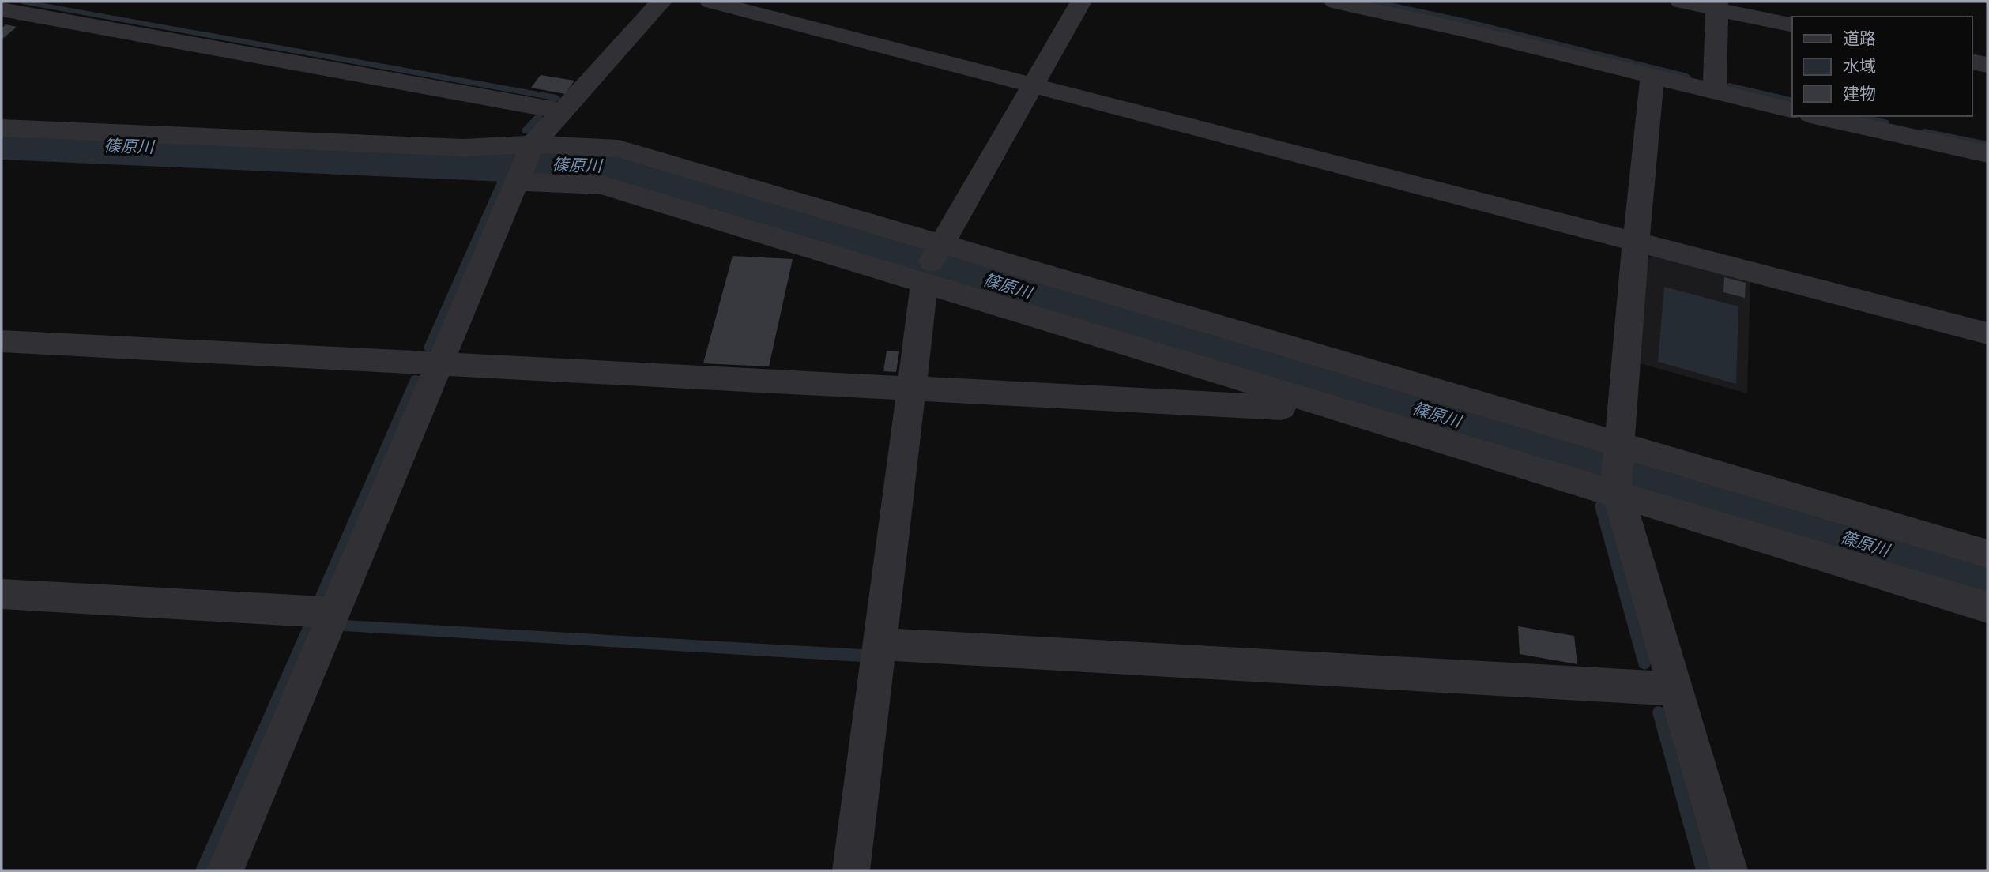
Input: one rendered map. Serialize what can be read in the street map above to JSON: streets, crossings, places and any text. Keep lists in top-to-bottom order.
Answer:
{
  "water": ["篠原川"],
  "legend": ["道路", "水域", "建物"]
}
